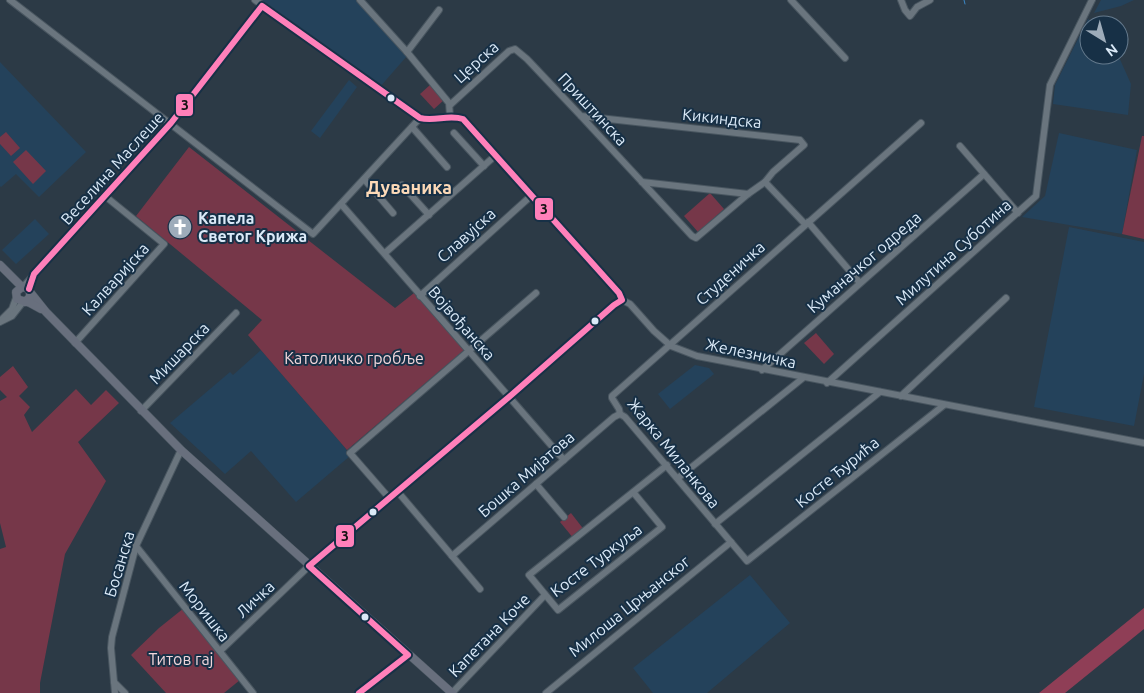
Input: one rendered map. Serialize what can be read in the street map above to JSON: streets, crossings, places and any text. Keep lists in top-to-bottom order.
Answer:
{
  "streets": {
    "street": [
      "Церска",
      "Приштинска",
      "Кикиндска",
      "Веселина Маслеше",
      "Славујска",
      "Милутина Суботина",
      "Куманачког одреда",
      "Студеничка",
      "Калваријска",
      "Војвођанска",
      "Мишарска",
      "Железничка",
      "Жарка Миланкова",
      "Косте Ђурића",
      "Бошка Мијатова",
      "Косте Туркуља",
      "Босанска",
      "Личка",
      "Милоша Црњанског",
      "Моришка",
      "Капетана Коче"
    ]
  },
  "crossings": [
    ["Церска", "Приштинска"],
    ["Приштинска", "Кикиндска"],
    ["Веселина Маслеше", "Калваријска"],
    ["Славујска", "Војвођанска"],
    ["Славујска", "Железничка"],
    ["Милутина Суботина", "Железничка"],
    ["Куманачког одреда", "Железничка"],
    ["Студеничка", "Железничка"],
    ["Студеничка", "Жарка Миланкова"],
    ["Војвођанска", "Бошка Мијатова"],
    ["Војвођанска", "Личка"],
    ["Железничка", "Жарка Миланкова"],
    ["Железничка", "Косте Ђурића"],
    ["Железничка", "Личка"],
    ["Жарка Миланкова", "Косте Ђурића"],
    ["Жарка Миланкова", "Бошка Мијатова"],
    ["Жарка Миланкова", "Косте Туркуља"],
    ["Жарка Миланкова", "Милоша Црњанског"],
    ["Косте Туркуља", "Капетана Коче"],
    ["Босанска", "Моришка"],
    ["Личка", "Моришка"]
  ],
  "districts": ["Дуваника"],
  "parks": ["Католичко гробље", "Титов гај"],
  "places": {
    "church": ["Капела Светог Крижа"]
  },
  "lines": ["transit line 3"],
  "north": "bottom right"
}
